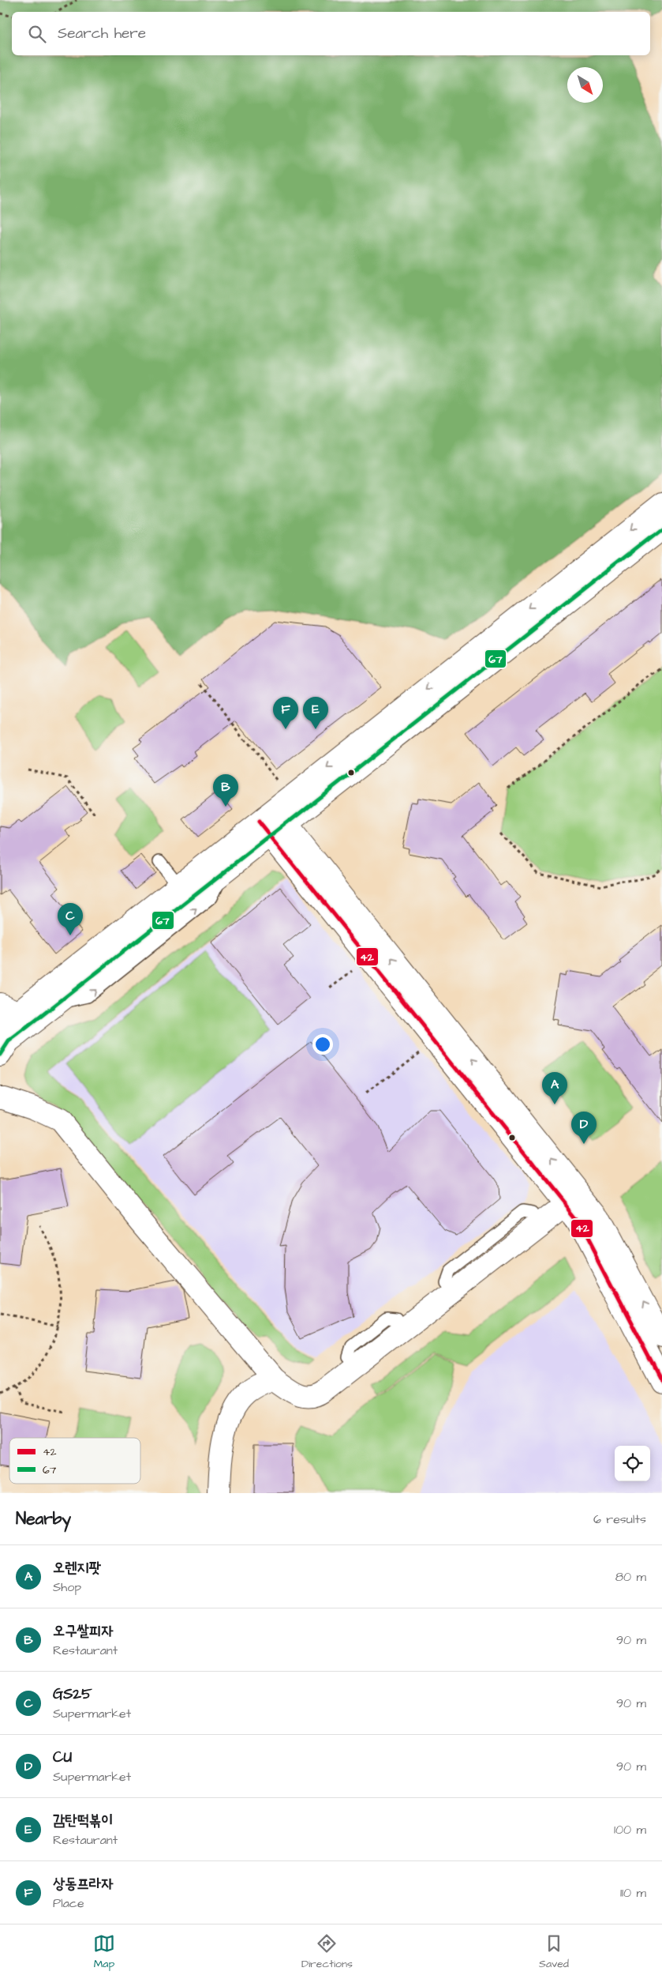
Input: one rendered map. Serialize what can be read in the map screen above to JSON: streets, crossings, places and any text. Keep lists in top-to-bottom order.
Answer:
{
  "lines": ["transit line 67", "transit line 42"],
  "legend": ["42", "67"],
  "north": "bottom right",
  "page": {
    "search": "Search here",
    "pins": [
      "E",
      "F",
      "B",
      "C",
      "A",
      "D"
    ],
    "heading": ["Nearby", "6 results"],
    "list": [
      {
        "mark": "A",
        "name": "오렌지팟",
        "note": "Shop",
        "value": "80 m"
      },
      {
        "mark": "B",
        "name": "오구쌀피자",
        "note": "Restaurant",
        "value": "90 m"
      },
      {
        "mark": "C",
        "name": "GS25",
        "note": "Supermarket",
        "value": "90 m"
      },
      {
        "mark": "D",
        "name": "CU",
        "note": "Supermarket",
        "value": "90 m"
      },
      {
        "mark": "E",
        "name": "감탄떡볶이",
        "note": "Restaurant",
        "value": "100 m"
      },
      {
        "mark": "F",
        "name": "상동프라자",
        "note": "Place",
        "value": "110 m"
      }
    ],
    "nav": ["Map", "Directions", "Saved"]
  }
}
